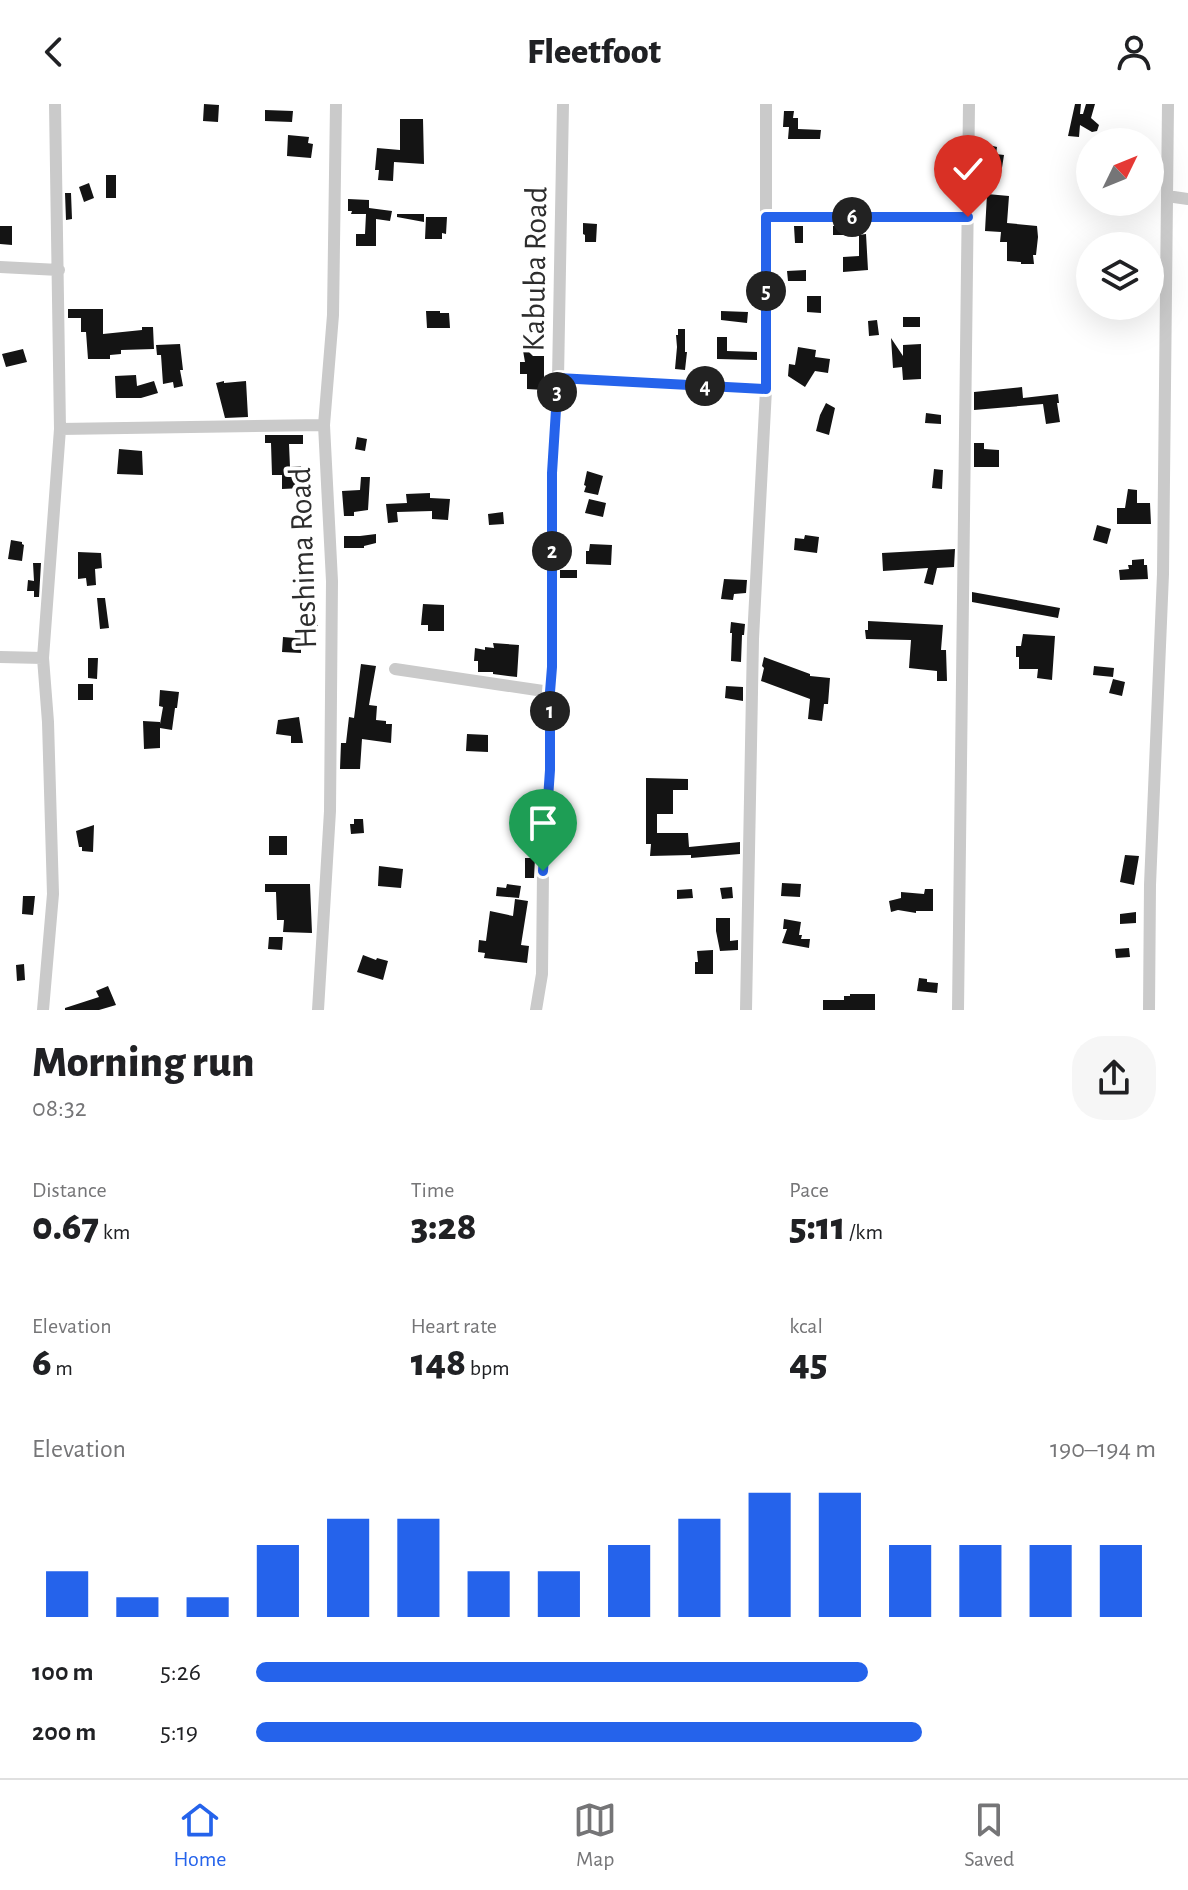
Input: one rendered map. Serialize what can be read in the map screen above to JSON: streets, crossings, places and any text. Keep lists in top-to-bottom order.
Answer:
{
  "streets": {
    "street": ["Kabuba Road", "Heshima Road"]
  },
  "north": "top right",
  "page": {
    "header": "Fleetfoot",
    "pins": [
      "6",
      "5",
      "4",
      "3",
      "2",
      "1"
    ],
    "heading": ["Morning run", "08:32"],
    "stats": [
      ["Distance", "0.67 km"],
      ["Time", "3:28"],
      ["Pace", "5:11 /km"],
      ["Elevation", "6 m"],
      ["Heart rate", "148 bpm"],
      ["kcal", "45"]
    ],
    "chart": ["Elevation", "190–194 m"],
    "list": [
      {
        "name": "100 m",
        "note": "5:26"
      },
      {
        "name": "200 m",
        "note": "5:19"
      }
    ],
    "tabs": ["Home", "Map", "Saved"]
  }
}
